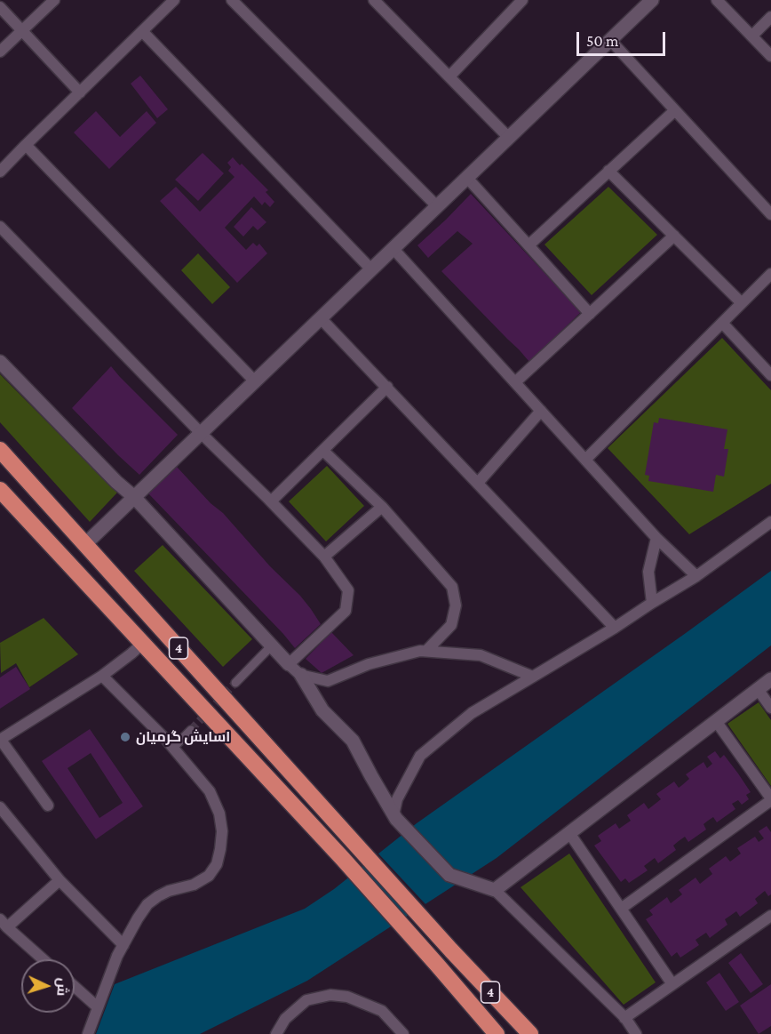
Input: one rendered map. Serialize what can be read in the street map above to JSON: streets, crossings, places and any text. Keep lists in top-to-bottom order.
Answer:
{
  "streets": {
    "highway": ["4"]
  },
  "places": ["اسايش گرميان"],
  "scale_bar": "50 m",
  "north": "right"
}
